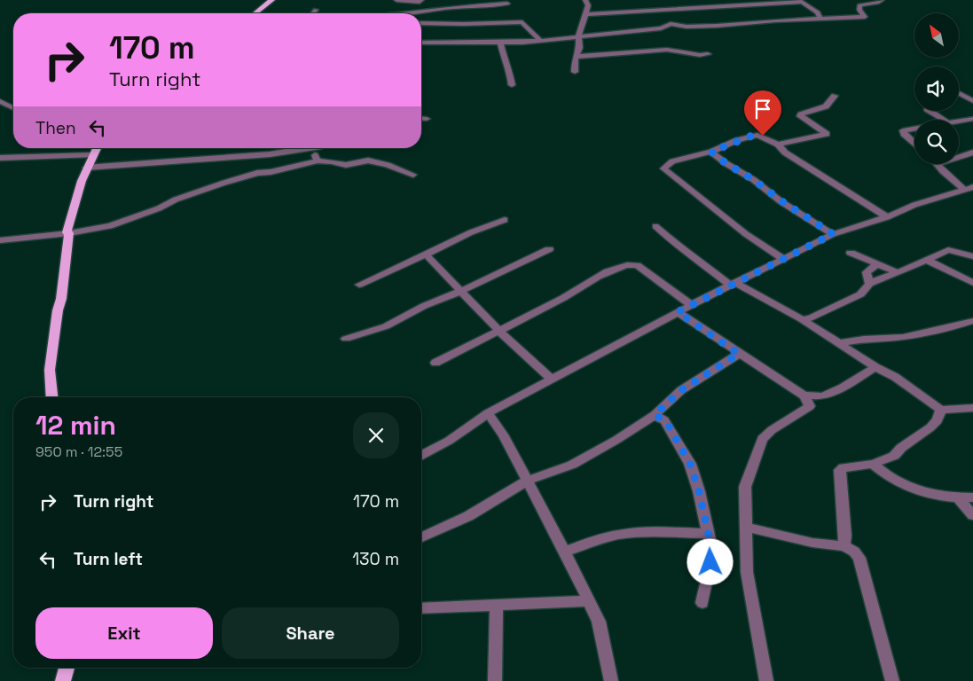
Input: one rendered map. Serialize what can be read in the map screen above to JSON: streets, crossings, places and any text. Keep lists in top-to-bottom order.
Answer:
{
  "north": "top left",
  "page": {
    "turn": ["170 m", "Turn right"],
    "then": "Then",
    "heading": ["12 min", "950 m · 12:55"],
    "list": [
      {
        "name": "Turn right",
        "value": "170 m"
      },
      {
        "name": "Turn left",
        "value": "130 m"
      }
    ],
    "buttons": ["Exit", "Share"]
  }
}
